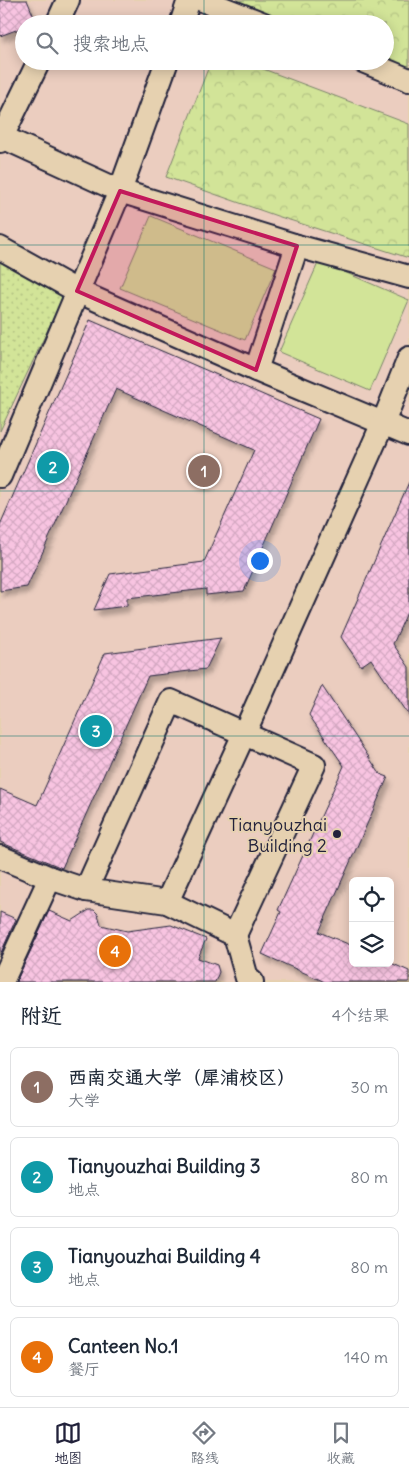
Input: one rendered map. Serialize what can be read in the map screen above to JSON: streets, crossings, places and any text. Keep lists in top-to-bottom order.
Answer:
{
  "places": ["Tianyouzhai Building 2"],
  "page": {
    "search": "搜索地点",
    "pins": [
      "2",
      "1",
      "3",
      "4"
    ],
    "heading": ["附近", "4个结果"],
    "list": [
      {
        "mark": "1",
        "name": "西南交通大学（犀浦校区）",
        "note": "大学",
        "value": "30 m"
      },
      {
        "mark": "2",
        "name": "Tianyouzhai Building 3",
        "note": "地点",
        "value": "80 m"
      },
      {
        "mark": "3",
        "name": "Tianyouzhai Building 4",
        "note": "地点",
        "value": "80 m"
      },
      {
        "mark": "4",
        "name": "Canteen No.1",
        "note": "餐厅",
        "value": "140 m"
      }
    ],
    "nav": ["地图", "路线", "收藏"]
  }
}
